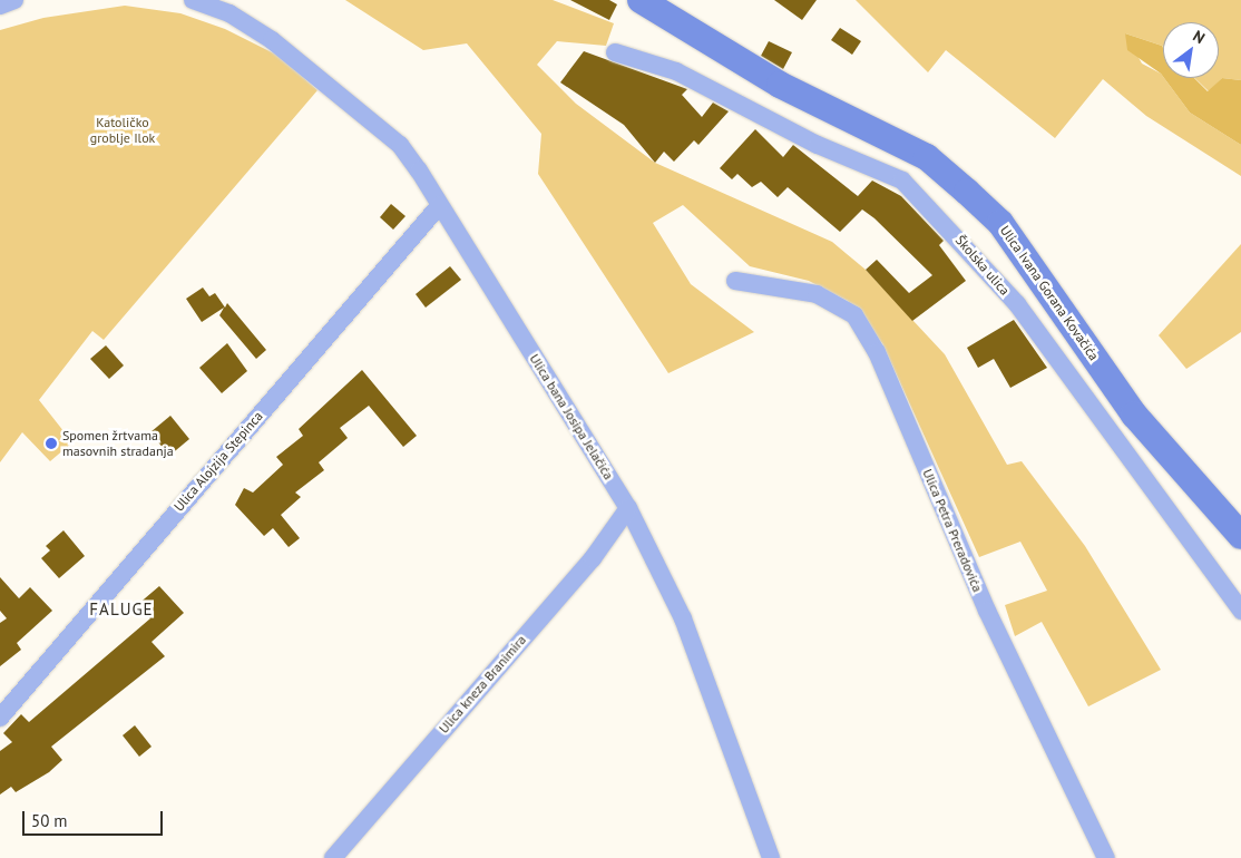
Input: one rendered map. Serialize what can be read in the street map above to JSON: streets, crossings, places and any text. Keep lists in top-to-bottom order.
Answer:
{
  "streets": {
    "main road": ["Ulica Ivana Gorana Kovačića"],
    "street": [
      "Školska ulica",
      "Ulica bana Josipa Jelačića",
      "Ulica Alojzija Stepinca",
      "Ulica Petra Preradovića",
      "Ulica kneza Branimira"
    ]
  },
  "crossings": [
    ["Ulica bana Josipa Jelačića", "Ulica Alojzija Stepinca"],
    ["Ulica bana Josipa Jelačića", "Ulica kneza Branimira"]
  ],
  "districts": ["FALUGE"],
  "parks": ["Katoličko groblje Ilok"],
  "places": ["Spomen žrtvama masovnih stradanja"],
  "scale_bar": "50 m",
  "north": "top right"
}
